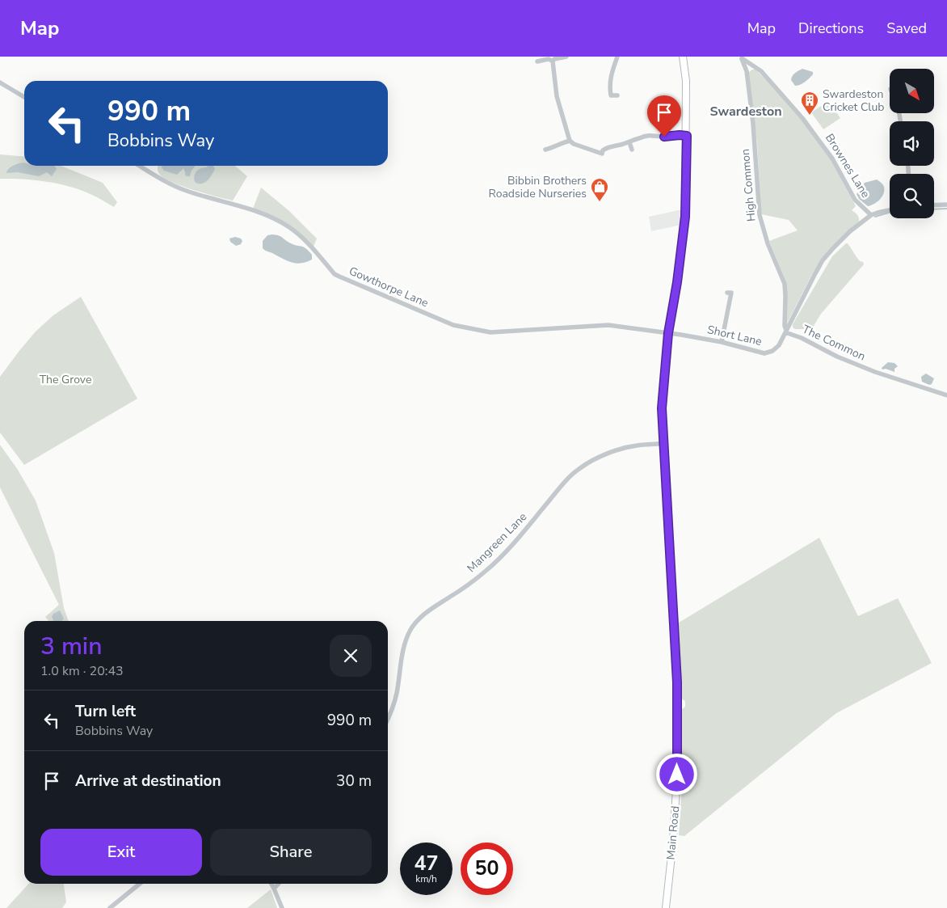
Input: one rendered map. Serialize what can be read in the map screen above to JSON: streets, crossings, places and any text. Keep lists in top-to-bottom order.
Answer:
{
  "streets": {
    "main road": ["Main Road"],
    "street": [
      "Brownes Lane",
      "High Common",
      "Gowthorpe Lane",
      "Short Lane",
      "The Common",
      "Mangreen Lane"
    ]
  },
  "crossings": [
    ["Brownes Lane", "High Common"],
    ["Brownes Lane", "The Common"],
    ["High Common", "Short Lane"],
    ["High Common", "The Common"],
    ["Gowthorpe Lane", "Short Lane"],
    ["Gowthorpe Lane", "Main Road"],
    ["Short Lane", "The Common"],
    ["Short Lane", "Main Road"],
    ["Mangreen Lane", "Main Road"]
  ],
  "districts": ["Swardeston"],
  "parks": ["The Grove"],
  "places": {
    "building": ["Swardeston Cricket Club"],
    "shop": ["Bibbin Brothers Roadside Nurseries"]
  },
  "north": "bottom right",
  "page": {
    "header": "Map",
    "nav": ["Map", "Directions", "Saved"],
    "turn": ["990 m", "Bobbins Way"],
    "heading": ["3 min", "1.0 km · 20:43"],
    "list": [
      {
        "name": "Turn left",
        "note": "Bobbins Way",
        "value": "990 m"
      },
      {
        "name": "Arrive at destination",
        "value": "30 m"
      }
    ],
    "buttons": ["Exit", "Share"],
    "speed": "47 km/h",
    "limit": "50"
  }
}
